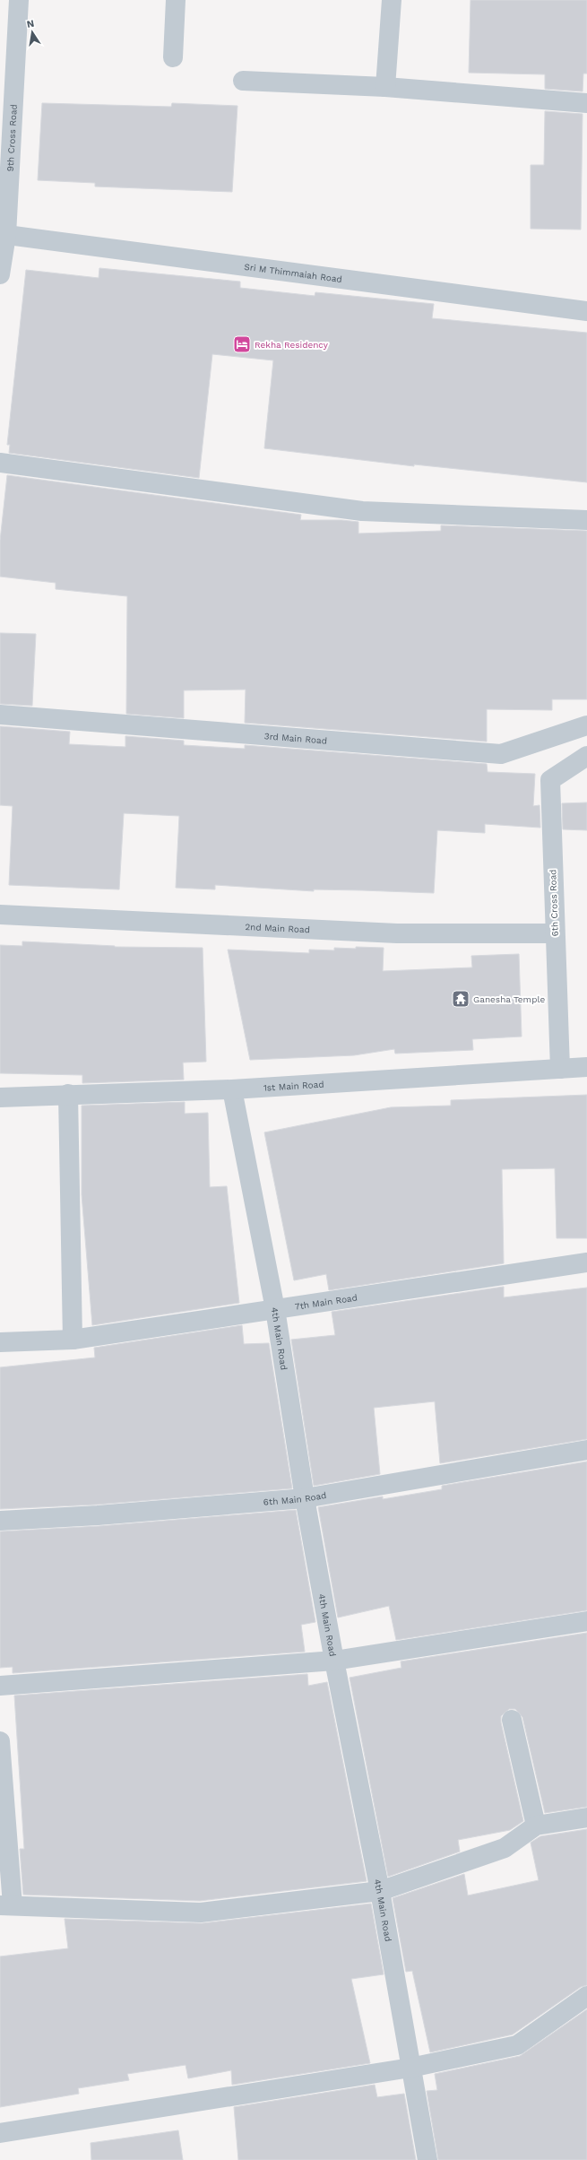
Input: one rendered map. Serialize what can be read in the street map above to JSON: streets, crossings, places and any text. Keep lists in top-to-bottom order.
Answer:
{
  "streets": {
    "street": [
      "9th Cross Road",
      "Sri M Thimmaiah Road",
      "3rd Main Road",
      "6th Cross Road",
      "2nd Main Road",
      "1st Main Road",
      "7th Main Road",
      "4th Main Road",
      "6th Main Road"
    ]
  },
  "crossings": [
    ["9th Cross Road", "Sri M Thimmaiah Road"],
    ["6th Cross Road", "2nd Main Road"],
    ["6th Cross Road", "1st Main Road"],
    ["1st Main Road", "4th Main Road"],
    ["7th Main Road", "4th Main Road"],
    ["4th Main Road", "6th Main Road"]
  ],
  "places": {
    "hotel": ["Rekha Residency"],
    "temple": ["Ganesha Temple"]
  },
  "north": "top"
}
